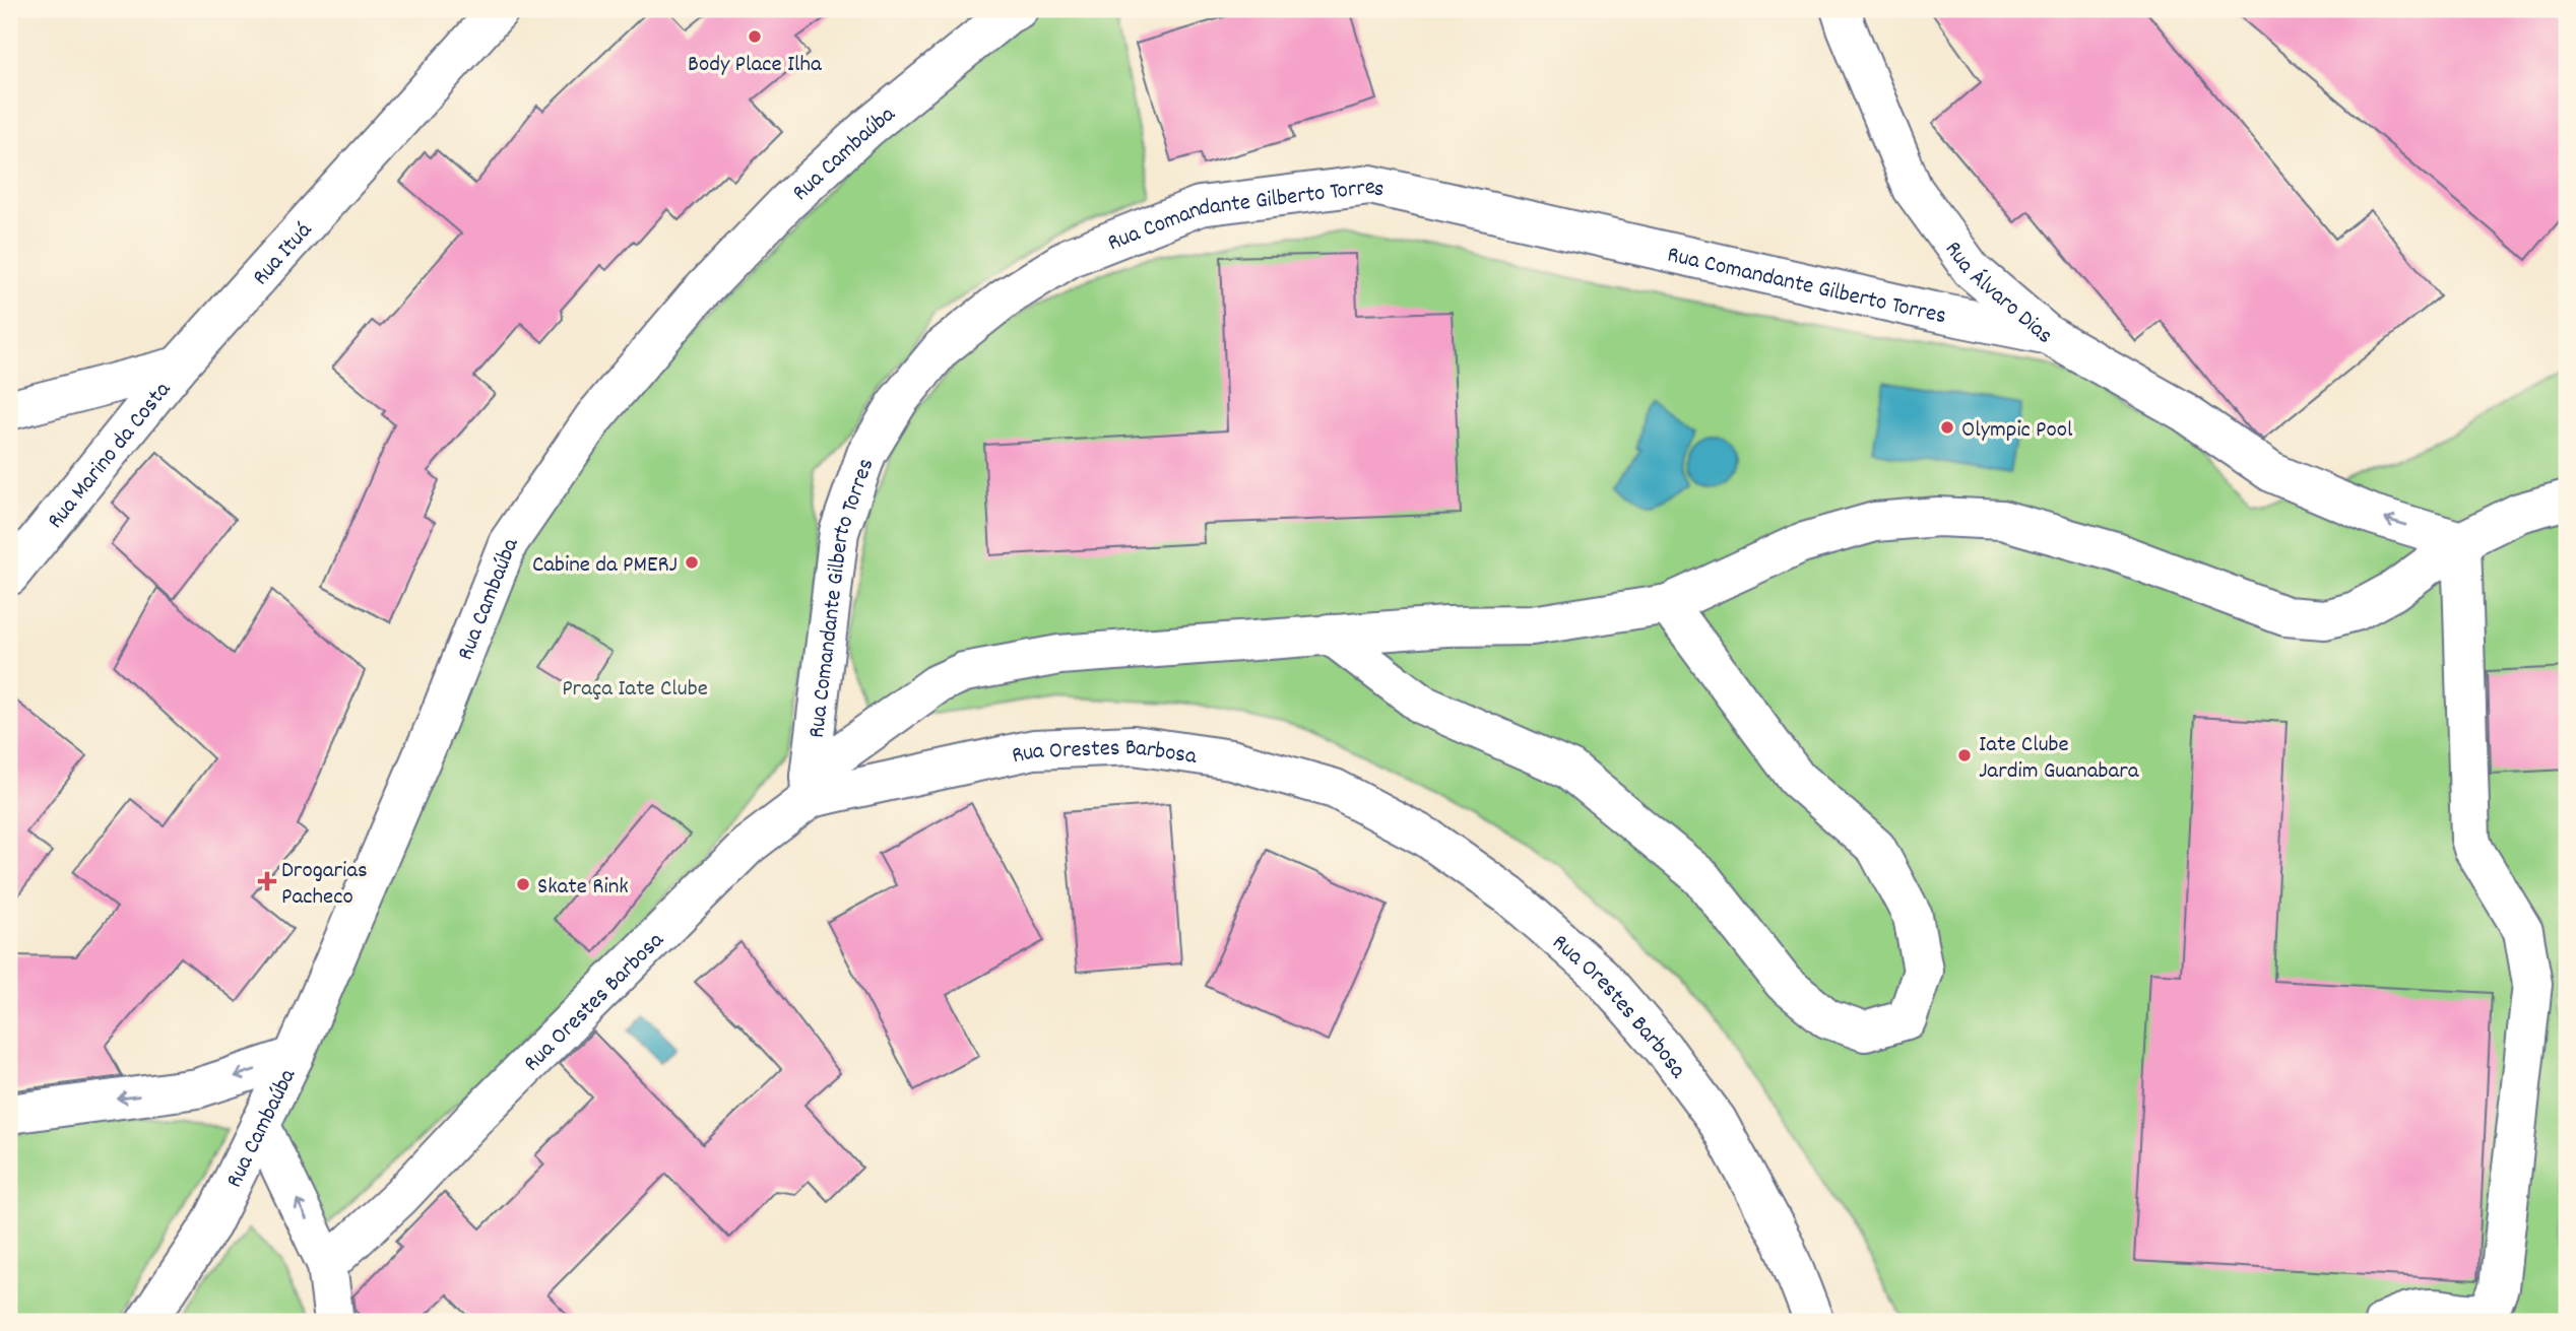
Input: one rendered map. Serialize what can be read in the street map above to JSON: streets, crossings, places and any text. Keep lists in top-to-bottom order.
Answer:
{
  "streets": {
    "street": [
      "Rua Cambaúba",
      "Rua Comandante Gilberto Torres",
      "Rua Ituá",
      "Rua Álvaro Dias",
      "Rua Marino da Costa",
      "Rua Orestes Barbosa"
    ]
  },
  "crossings": [
    ["Rua Comandante Gilberto Torres", "Rua Álvaro Dias"],
    ["Rua Comandante Gilberto Torres", "Rua Orestes Barbosa"],
    ["Rua Ituá", "Rua Marino da Costa"]
  ],
  "one_way": ["Rua Álvaro Dias"],
  "parks": ["Praça Iate Clube"],
  "places": {
    "other": [
      "Body Place Ilha",
      "Olympic Pool",
      "Cabine da PMERJ",
      "Iate Clube Jardim Guanabara",
      "Skate Rink"
    ],
    "health": ["Drogarias Pacheco"]
  }
}
